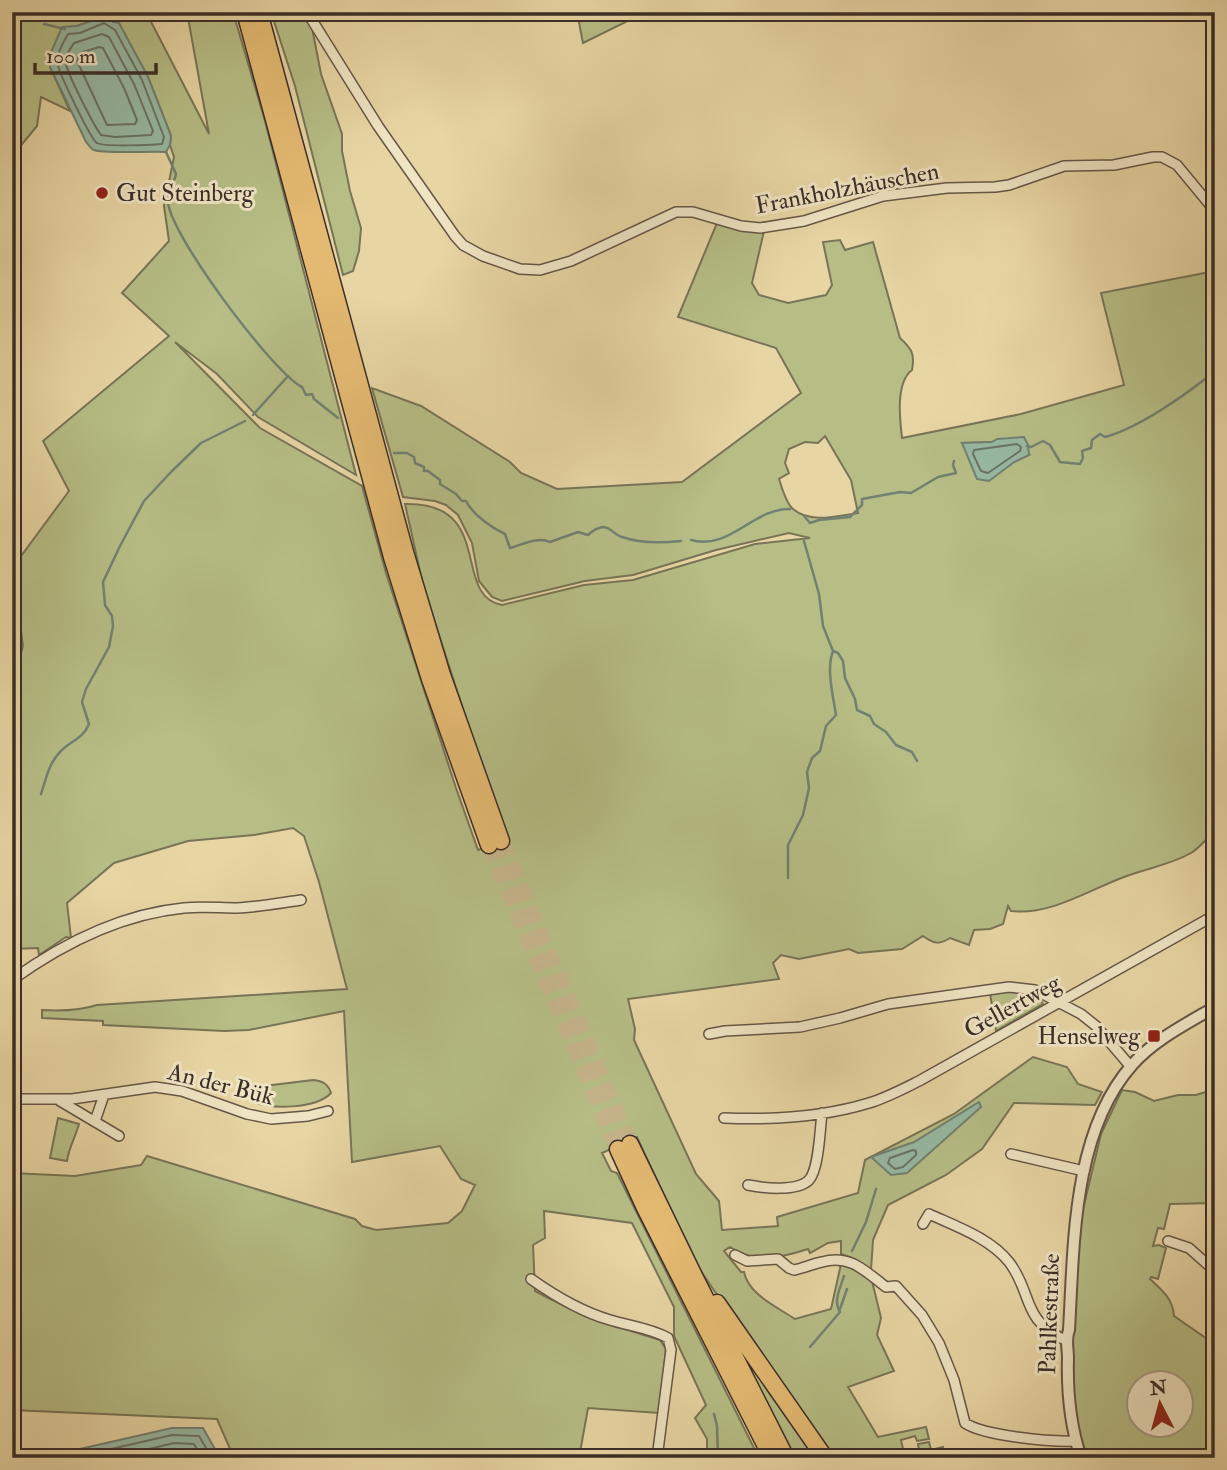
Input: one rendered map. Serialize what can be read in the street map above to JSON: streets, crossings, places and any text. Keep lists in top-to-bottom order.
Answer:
{
  "streets": {
    "street": [
      "Frankholzhäuschen",
      "Gellertweg",
      "An der Bük",
      "Pahlkestraße"
    ]
  },
  "places": {
    "other": ["Gut Steinberg"],
    "transit": ["Henselweg"]
  },
  "scale_bar": "100 m",
  "north": "top"
}
